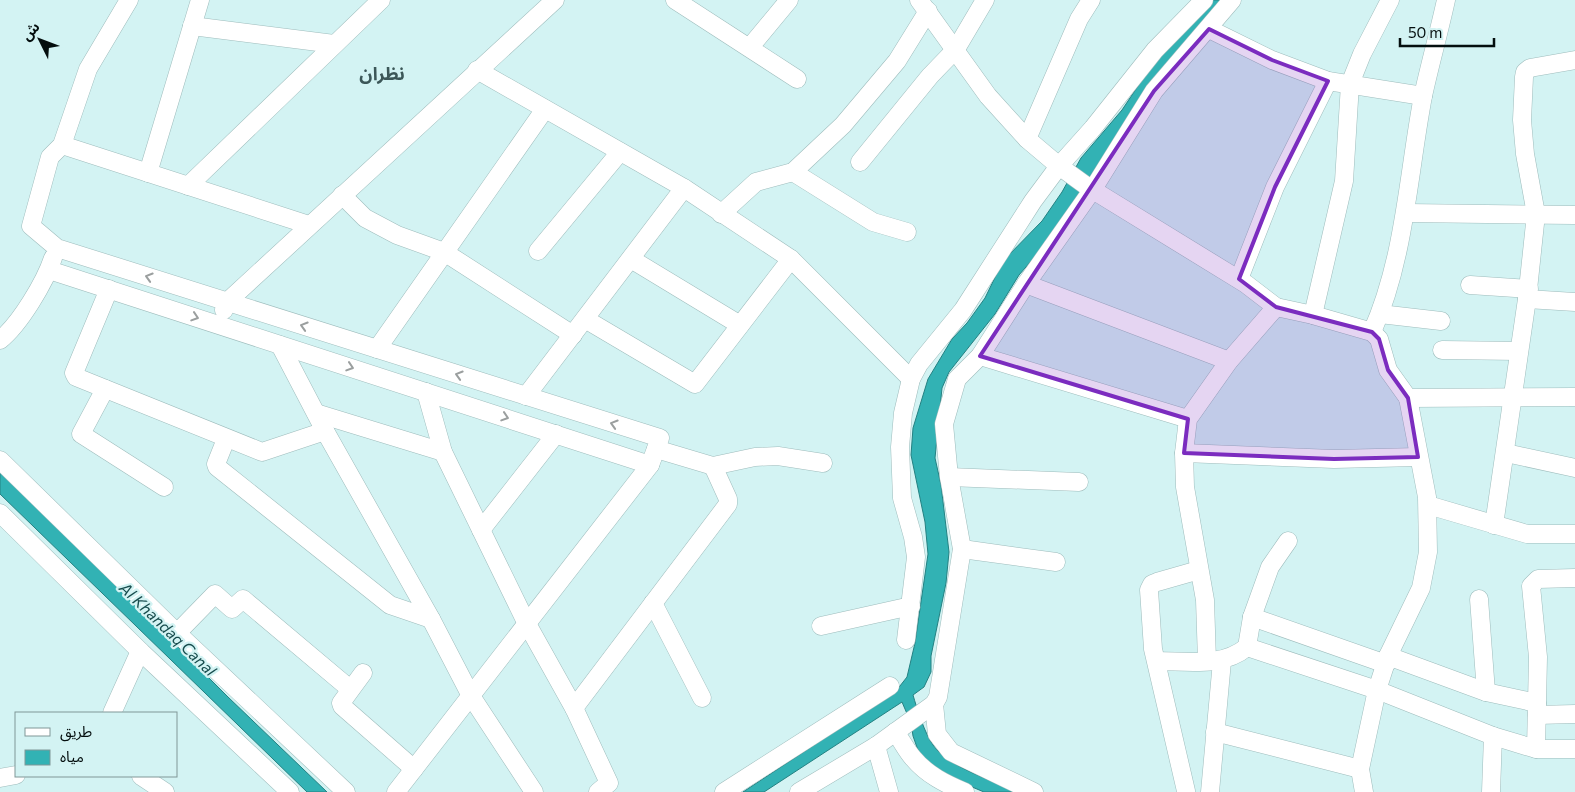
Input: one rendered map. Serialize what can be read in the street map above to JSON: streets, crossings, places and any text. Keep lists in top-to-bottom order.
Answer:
{
  "districts": ["نظران"],
  "water": ["Al Khandaq Canal"],
  "legend": ["طريق", "مياه"],
  "scale_bar": "50 m",
  "north": "top left"
}
